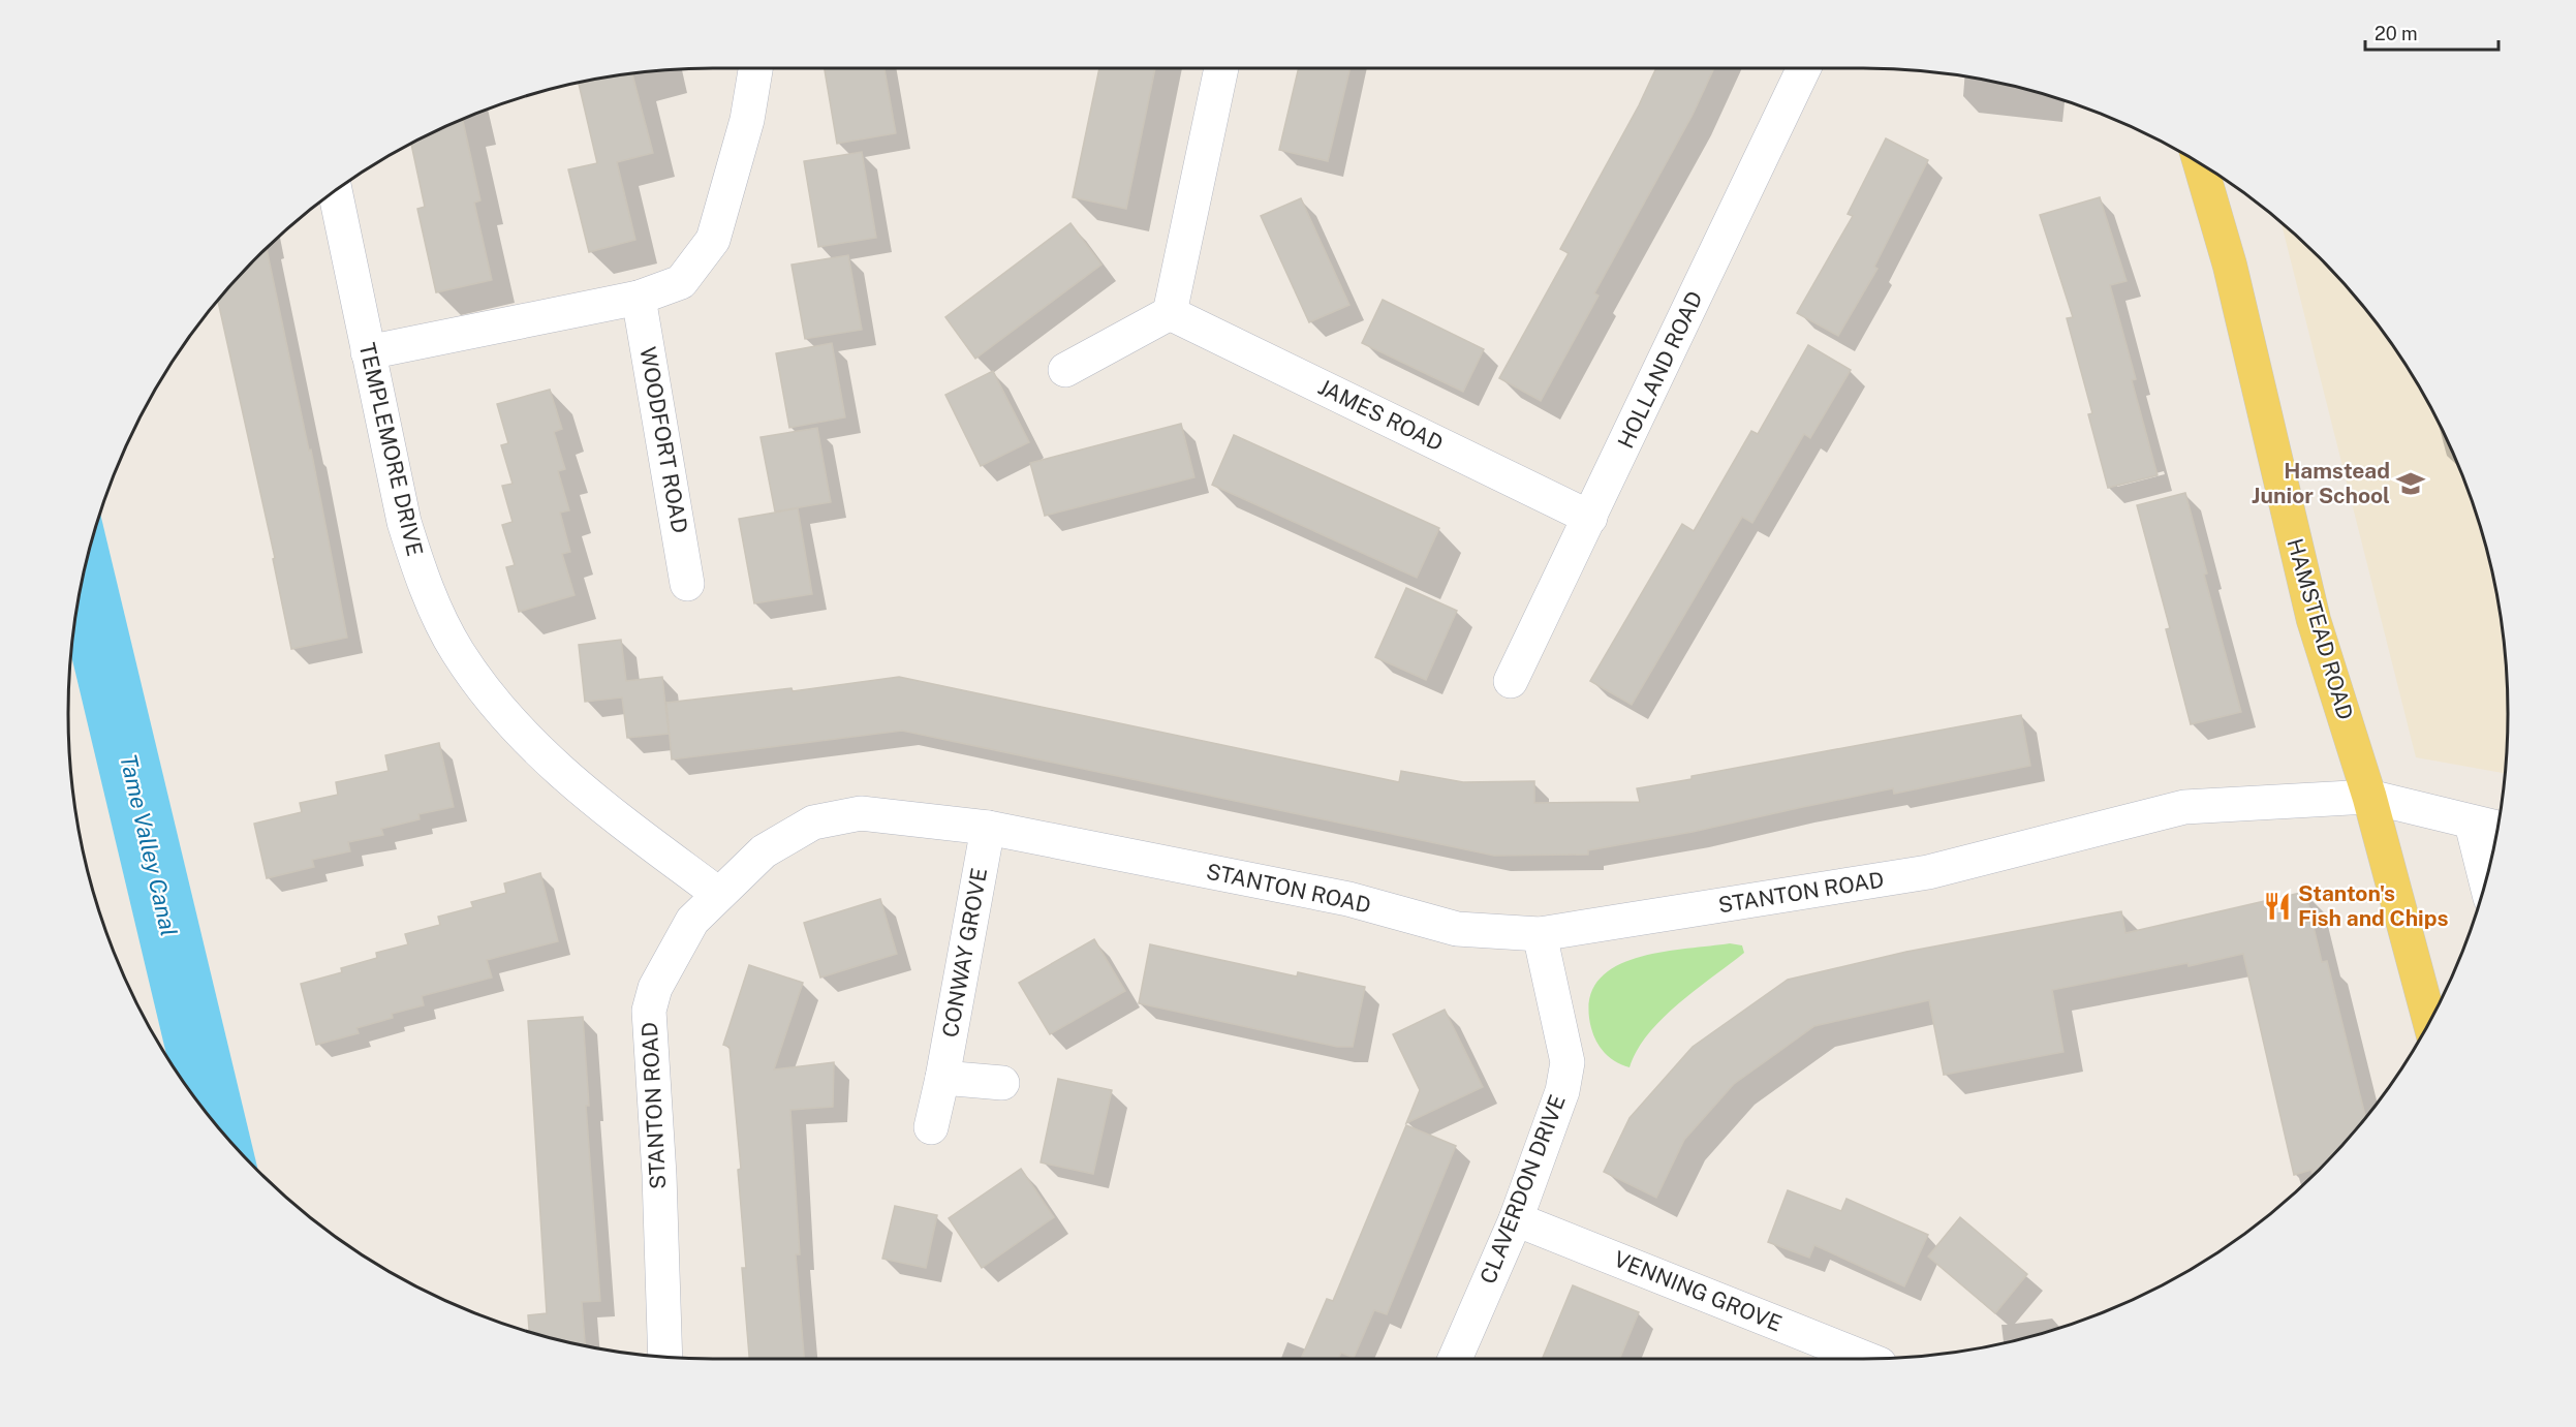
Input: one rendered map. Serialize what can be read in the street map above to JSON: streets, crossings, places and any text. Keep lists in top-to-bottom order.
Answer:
{
  "streets": {
    "main road": ["HAMSTEAD ROAD"],
    "street": [
      "HOLLAND ROAD",
      "JAMES ROAD",
      "WOODFORT ROAD",
      "TEMPLEMORE DRIVE",
      "STANTON ROAD",
      "CONWAY GROVE",
      "CLAVERDON DRIVE",
      "VENNING GROVE"
    ]
  },
  "crossings": [
    ["HOLLAND ROAD", "JAMES ROAD"],
    ["TEMPLEMORE DRIVE", "STANTON ROAD"],
    ["HAMSTEAD ROAD", "STANTON ROAD"],
    ["STANTON ROAD", "CONWAY GROVE"],
    ["STANTON ROAD", "CLAVERDON DRIVE"],
    ["CLAVERDON DRIVE", "VENNING GROVE"]
  ],
  "water": ["Tame Valley Canal"],
  "places": {
    "school or university": ["Hamstead Junior School"],
    "restaurant": ["Stanton's Fish and Chips"]
  },
  "scale_bar": "20 m"
}
